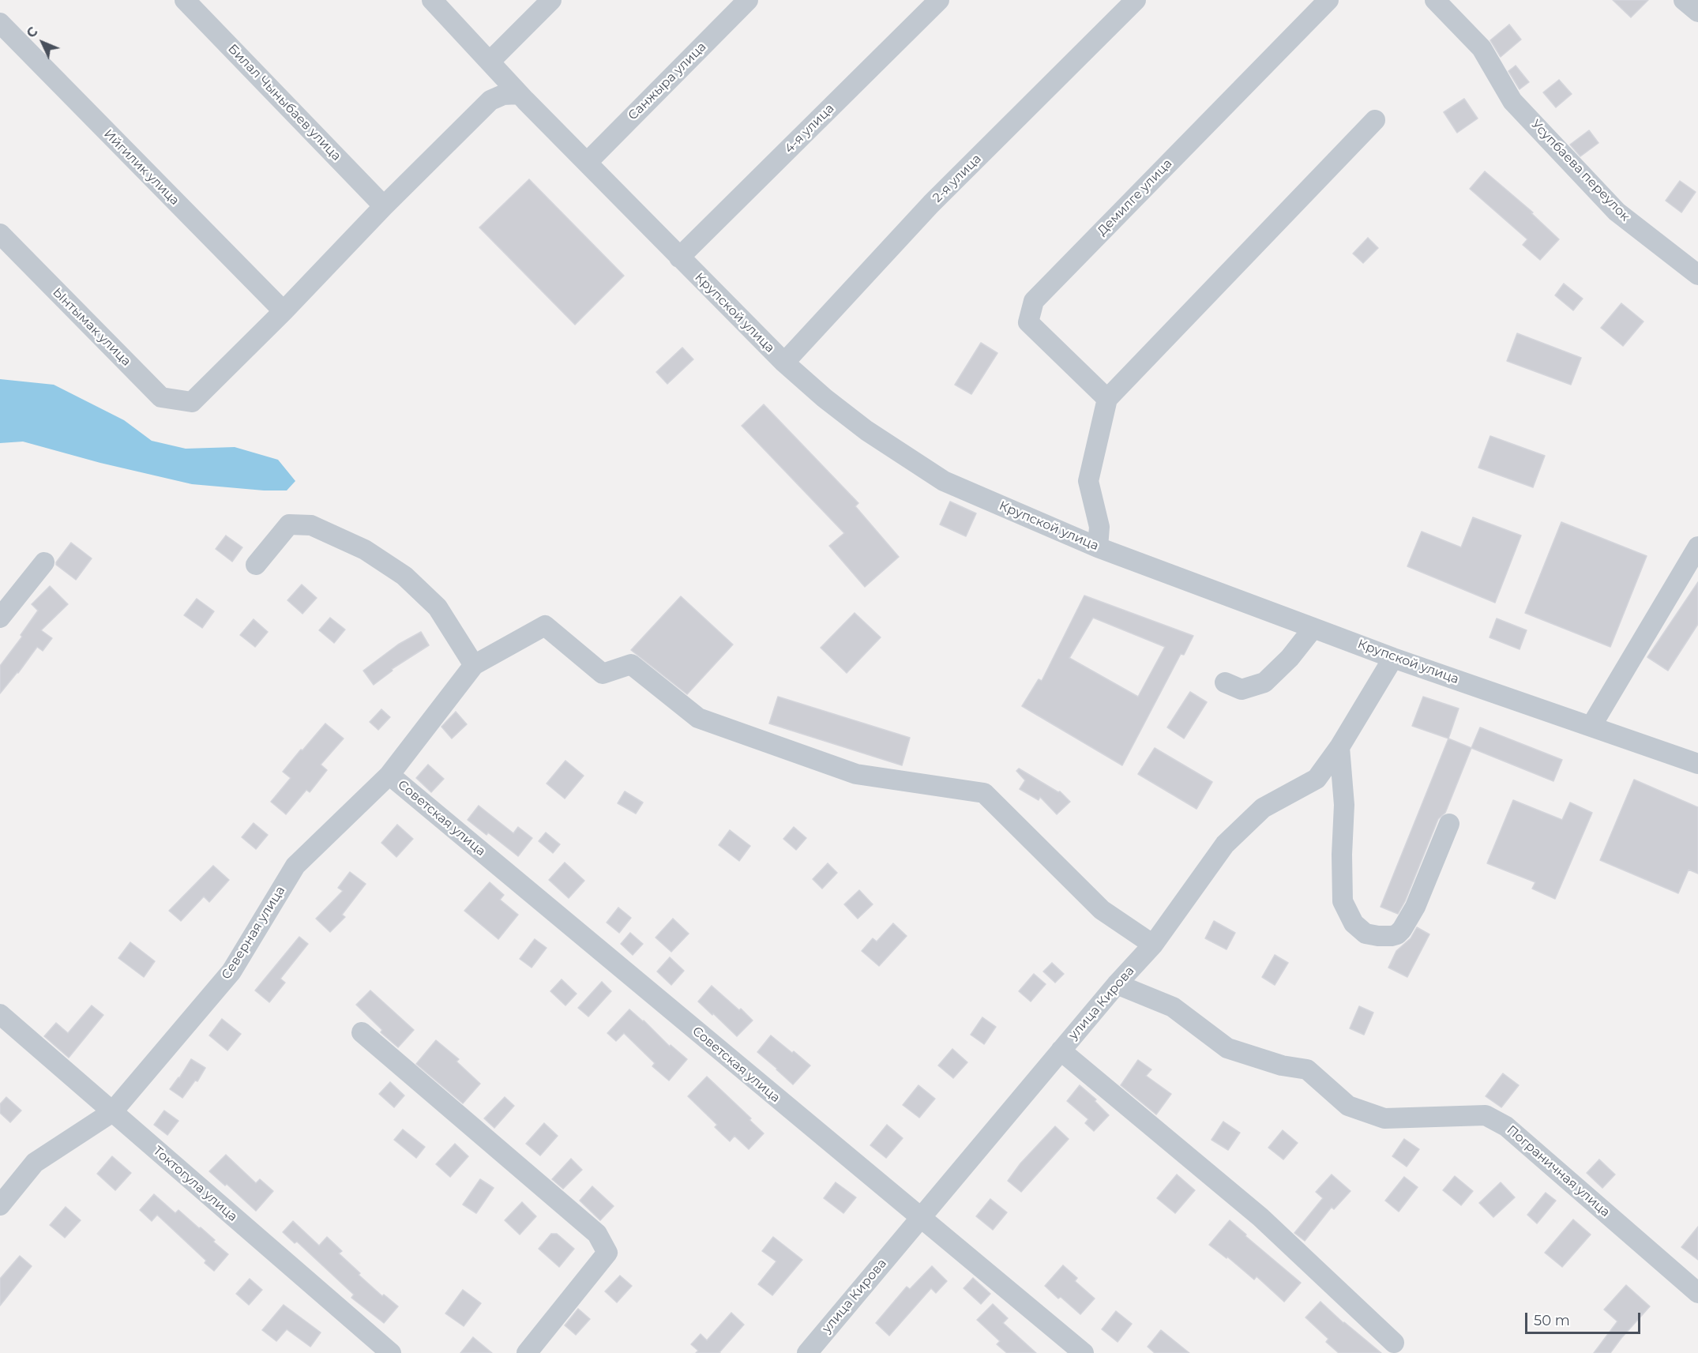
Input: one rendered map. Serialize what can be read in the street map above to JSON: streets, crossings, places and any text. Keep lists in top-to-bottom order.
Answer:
{
  "streets": {
    "street": [
      "Санжыра улица",
      "Билал Чыныбаев улица",
      "4-я улица",
      "Ийгилик улица",
      "Усупбаева переулок",
      "2-я улица",
      "Демилге улица",
      "Крупской улица",
      "Ынтымак улица",
      "Советская улица",
      "Северная улица",
      "улица Кирова",
      "Пограничная улица",
      "Токтогула улица"
    ]
  },
  "crossings": [
    ["Санжыра улица", "Крупской улица"],
    ["4-я улица", "Крупской улица"],
    ["Ийгилик улица", "Ынтымак улица"],
    ["2-я улица", "Крупской улица"],
    ["Крупской улица", "улица Кирова"],
    ["Советская улица", "Северная улица"],
    ["Советская улица", "улица Кирова"],
    ["Северная улица", "Токтогула улица"],
    ["улица Кирова", "Пограничная улица"]
  ],
  "scale_bar": "50 m",
  "north": "top left"
}
